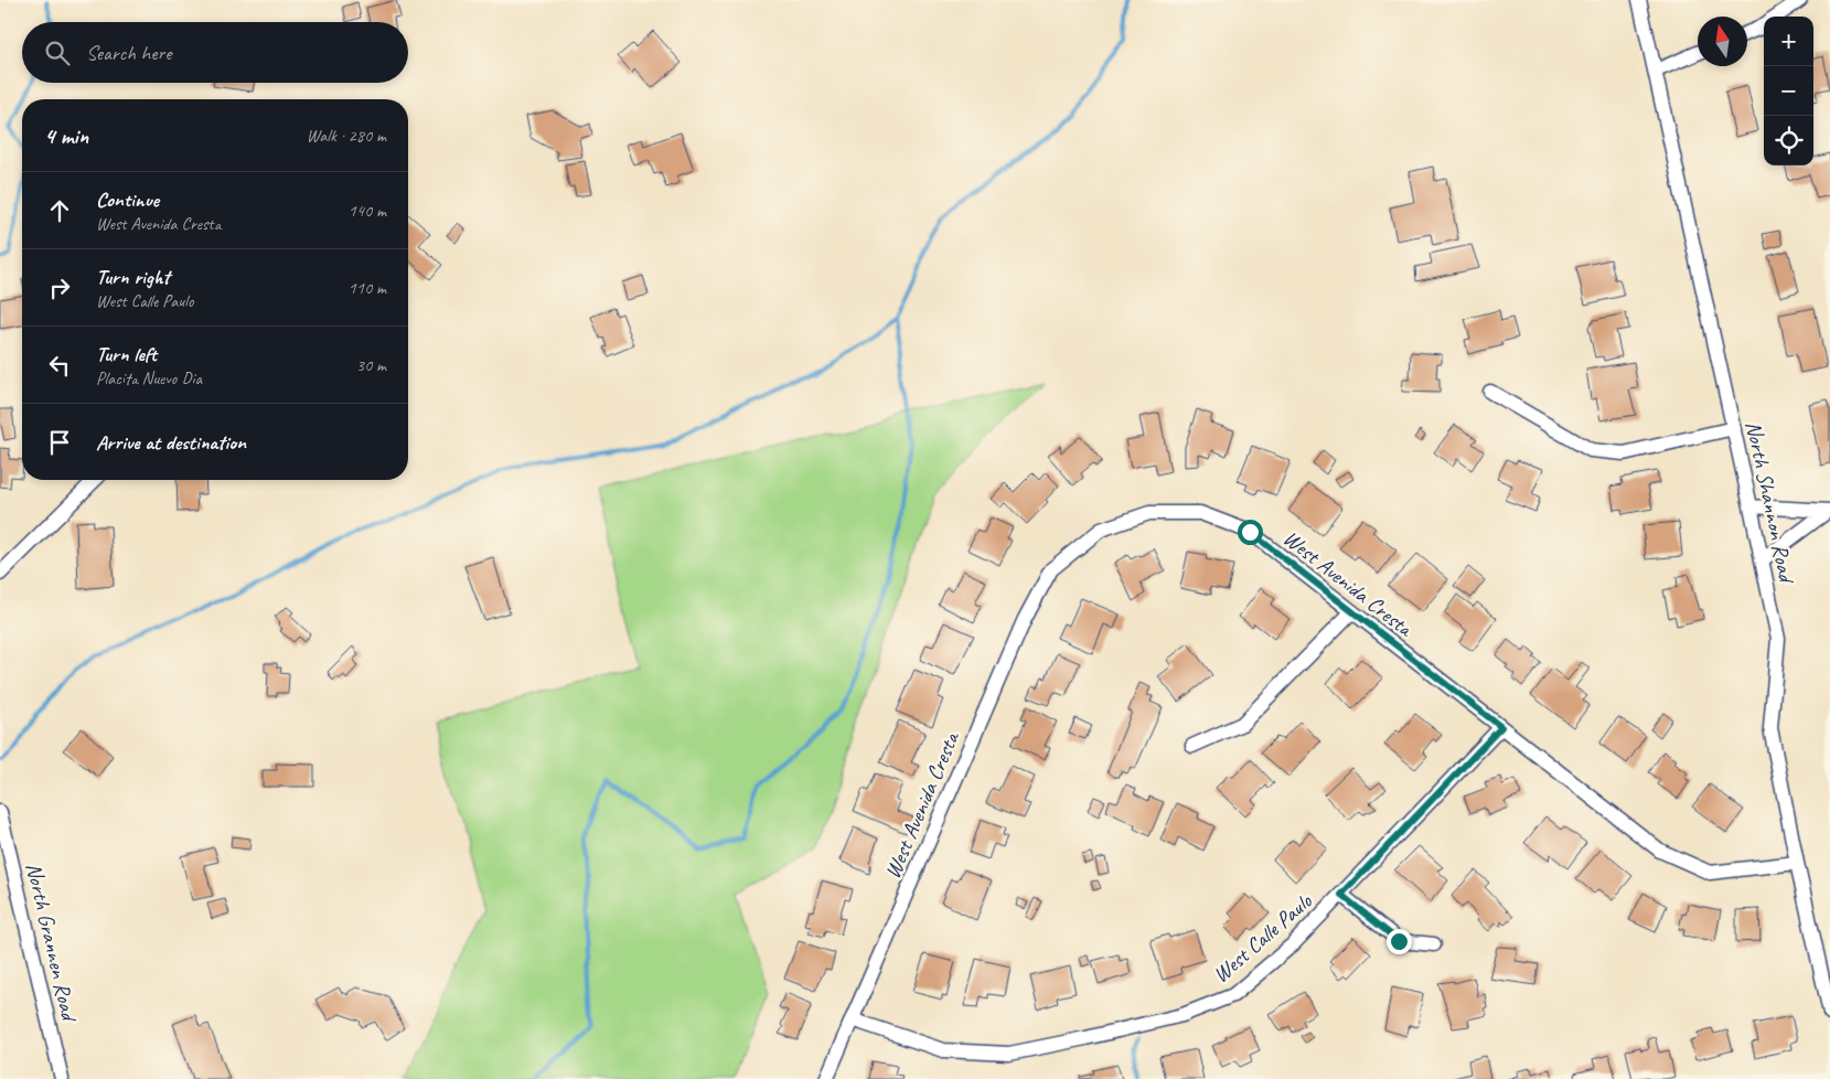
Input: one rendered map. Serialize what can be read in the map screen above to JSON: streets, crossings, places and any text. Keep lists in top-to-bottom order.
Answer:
{
  "streets": {
    "street": [
      "North Shannon Road",
      "West Avenida Cresta",
      "West Calle Paulo",
      "North Grannen Road"
    ]
  },
  "crossings": [
    ["North Shannon Road", "West Avenida Cresta"],
    ["West Avenida Cresta", "West Calle Paulo"]
  ],
  "north": "top",
  "page": {
    "map_buttons": ["+", "−"],
    "search": "Search here",
    "heading": ["4 min", "Walk · 280 m"],
    "list": [
      ["Continue", "West Avenida Cresta", "140 m"],
      ["Turn right", "West Calle Paulo", "110 m"],
      ["Turn left", "Placita Nuevo Dia", "30 m"],
      "Arrive at destination"
    ]
  }
}
